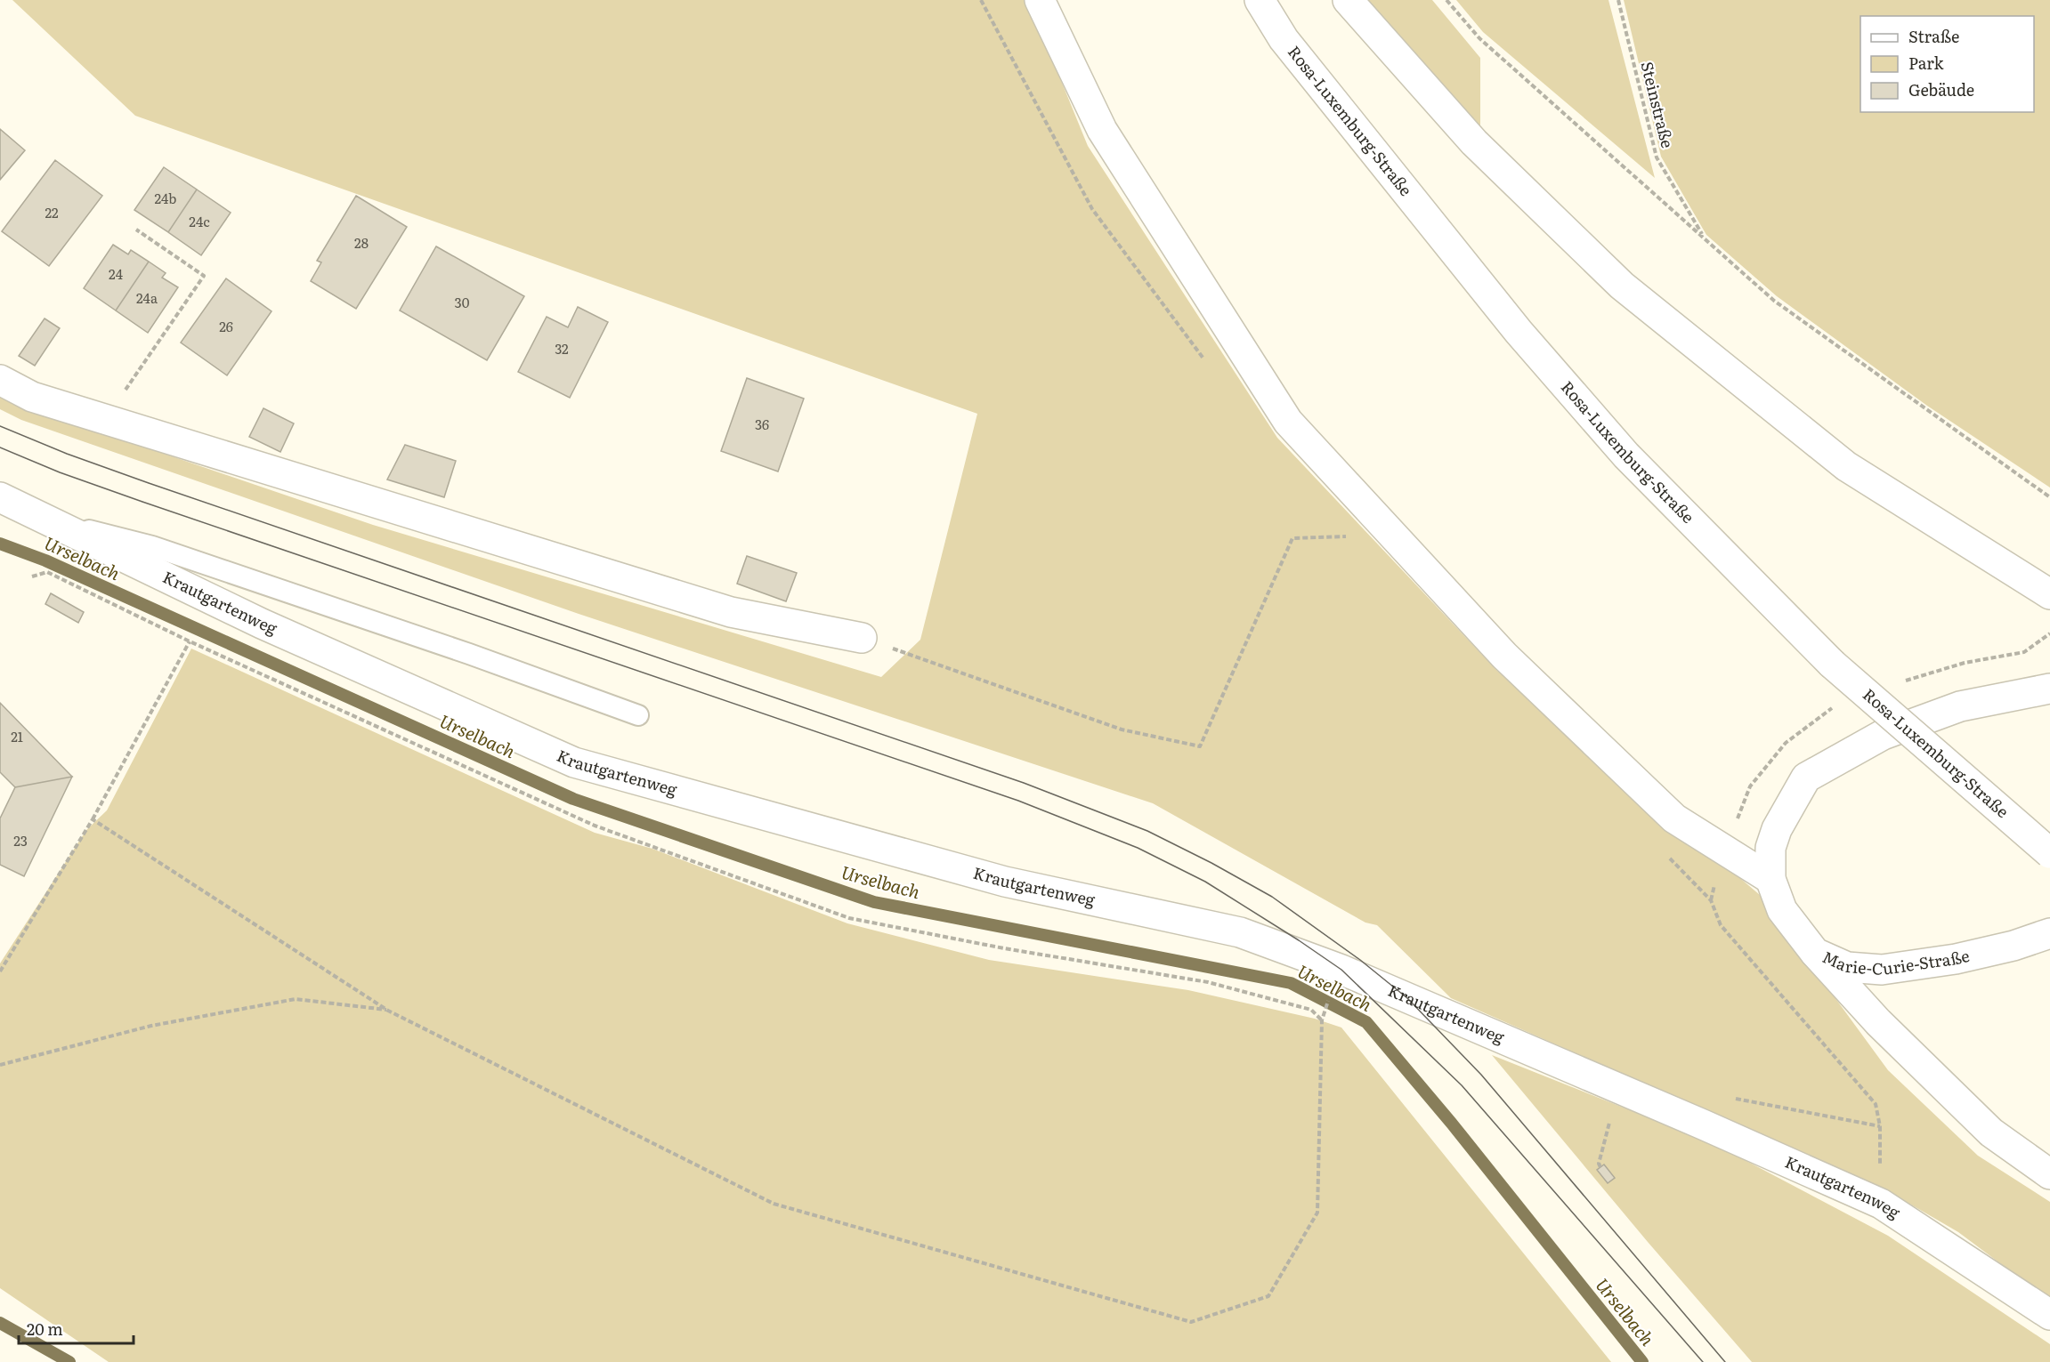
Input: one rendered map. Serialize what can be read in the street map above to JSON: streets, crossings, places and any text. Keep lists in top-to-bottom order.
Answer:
{
  "streets": {
    "main road": ["Rosa-Luxemburg-Straße", "Krautgartenweg", "Marie-Curie-Straße"],
    "path": ["Steinstraße"]
  },
  "water": ["Urselbach"],
  "house_numbers": [
    "24b",
    "22",
    "24c",
    "28",
    "24",
    "24a",
    "30",
    "26",
    "32",
    "36",
    "21",
    "23"
  ],
  "legend": ["Straße", "Park", "Gebäude"],
  "scale_bar": "20 m"
}
